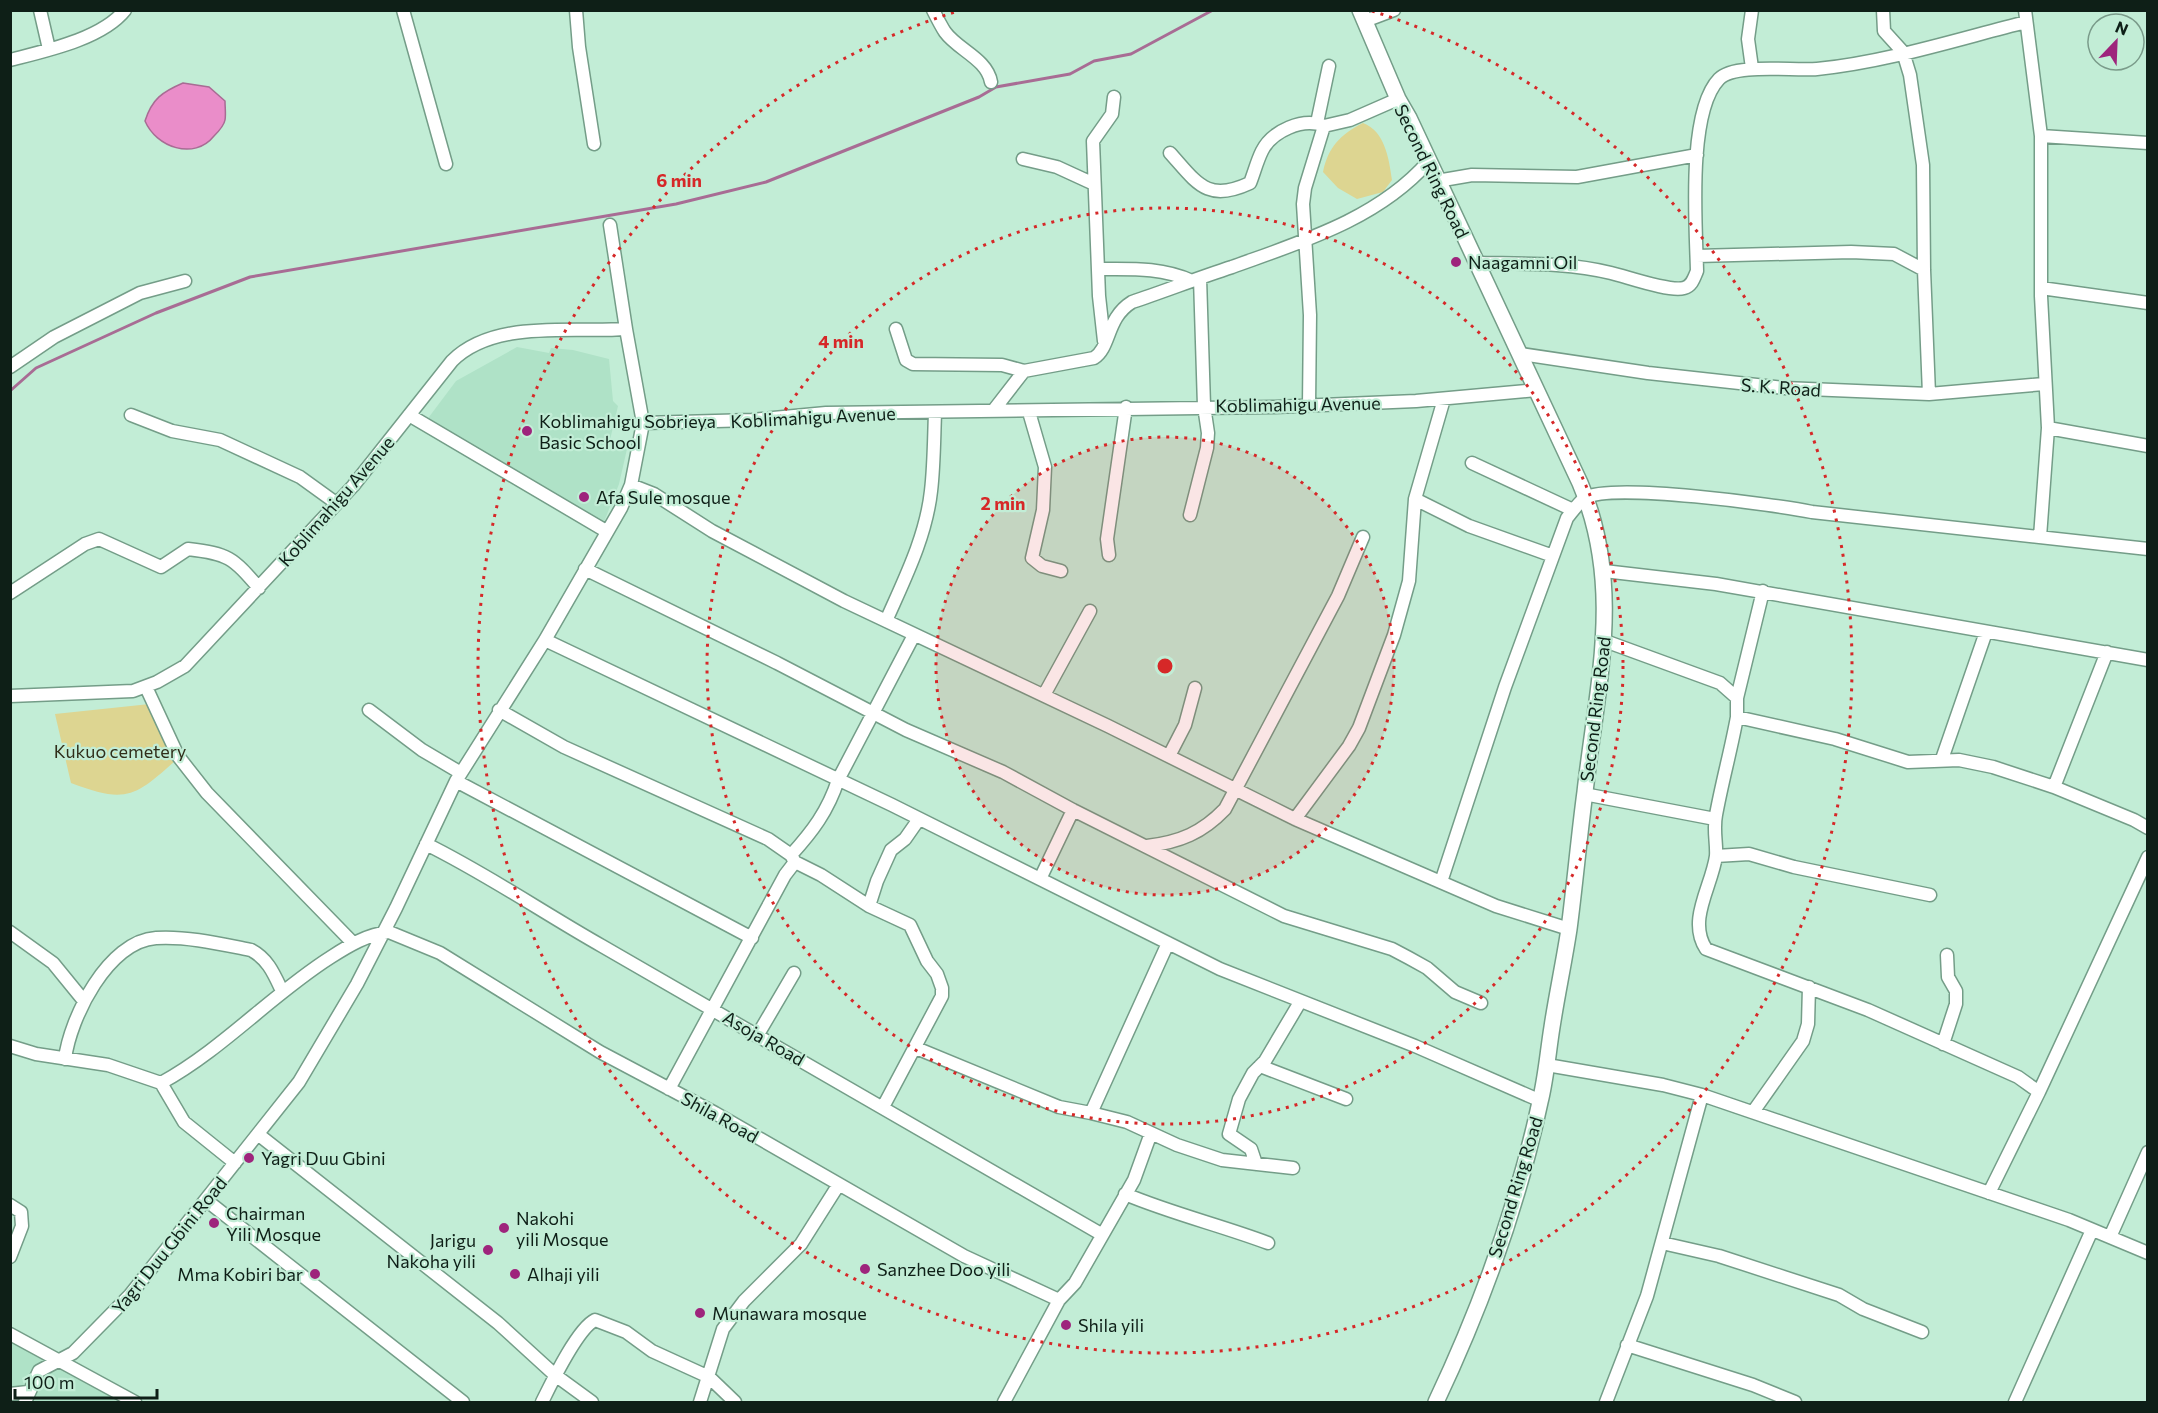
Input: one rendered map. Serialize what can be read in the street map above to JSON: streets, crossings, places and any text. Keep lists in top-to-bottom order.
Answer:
{
  "streets": {
    "street": [
      "Second Ring Road",
      "S. K. Road",
      "Koblimahigu Avenue",
      "Asoja Road",
      "Shila Road",
      "Yagri Duu Gbini Road"
    ]
  },
  "crossings": [
    ["Second Ring Road", "S. K. Road"],
    ["Second Ring Road", "Koblimahigu Avenue"],
    ["Koblimahigu Avenue", "Yagri Duu Gbini Road"],
    ["Asoja Road", "Yagri Duu Gbini Road"],
    ["Shila Road", "Yagri Duu Gbini Road"]
  ],
  "parks": ["Kukuo cemetery"],
  "places": [
    "Naagamni Oil",
    "Koblimahigu Sobrieya Basic School",
    "Afa Sule mosque",
    "Yagri Duu Gbini",
    "Chairman Yili Mosque",
    "Nakohi yili Mosque",
    "Jarigu Nakoha yili",
    "Sanzhee Doo yili",
    "Mma Kobiri bar",
    "Alhaji yili",
    "Munawara mosque",
    "Shila yili"
  ],
  "scale_bar": "100 m",
  "north": "top right",
  "rings": ["6 min", "4 min", "2 min"]
}
